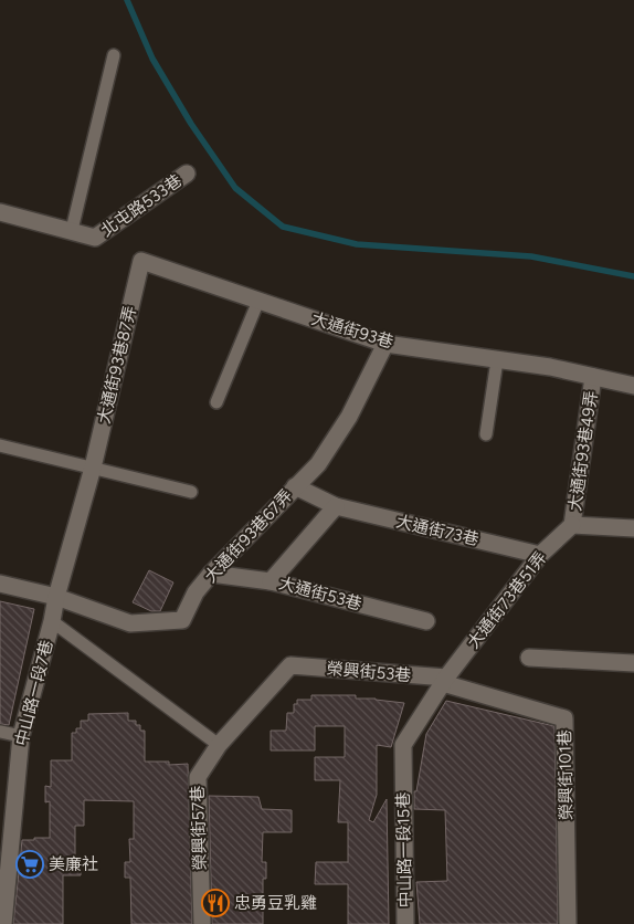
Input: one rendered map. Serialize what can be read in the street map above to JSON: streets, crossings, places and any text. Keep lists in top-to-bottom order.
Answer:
{
  "streets": {
    "street": [
      "北屯路533巷",
      "大通街93巷",
      "大通街93巷87弄",
      "大通街93巷49弄",
      "大通街73巷",
      "大通街93巷67弄",
      "大通街53巷",
      "大通街73巷51弄",
      "榮興街53巷",
      "中山路一段7巷",
      "榮興街101巷",
      "榮興街57巷",
      "中山路一段15巷"
    ]
  },
  "crossings": [
    ["大通街93巷", "大通街93巷87弄"],
    ["大通街93巷", "大通街93巷49弄"],
    ["大通街93巷", "大通街93巷67弄"],
    ["大通街93巷87弄", "中山路一段7巷"],
    ["大通街93巷49弄", "大通街73巷51弄"],
    ["大通街73巷", "大通街93巷67弄"],
    ["大通街73巷", "大通街73巷51弄"],
    ["大通街93巷67弄", "大通街53巷"],
    ["大通街93巷67弄", "中山路一段7巷"],
    ["大通街73巷51弄", "榮興街53巷"],
    ["大通街73巷51弄", "榮興街101巷"],
    ["大通街73巷51弄", "中山路一段15巷"],
    ["榮興街53巷", "榮興街101巷"],
    ["榮興街53巷", "榮興街57巷"]
  ],
  "places": {
    "supermarket": ["美廉社"],
    "restaurant": ["忠勇豆乳雞"]
  }
}
